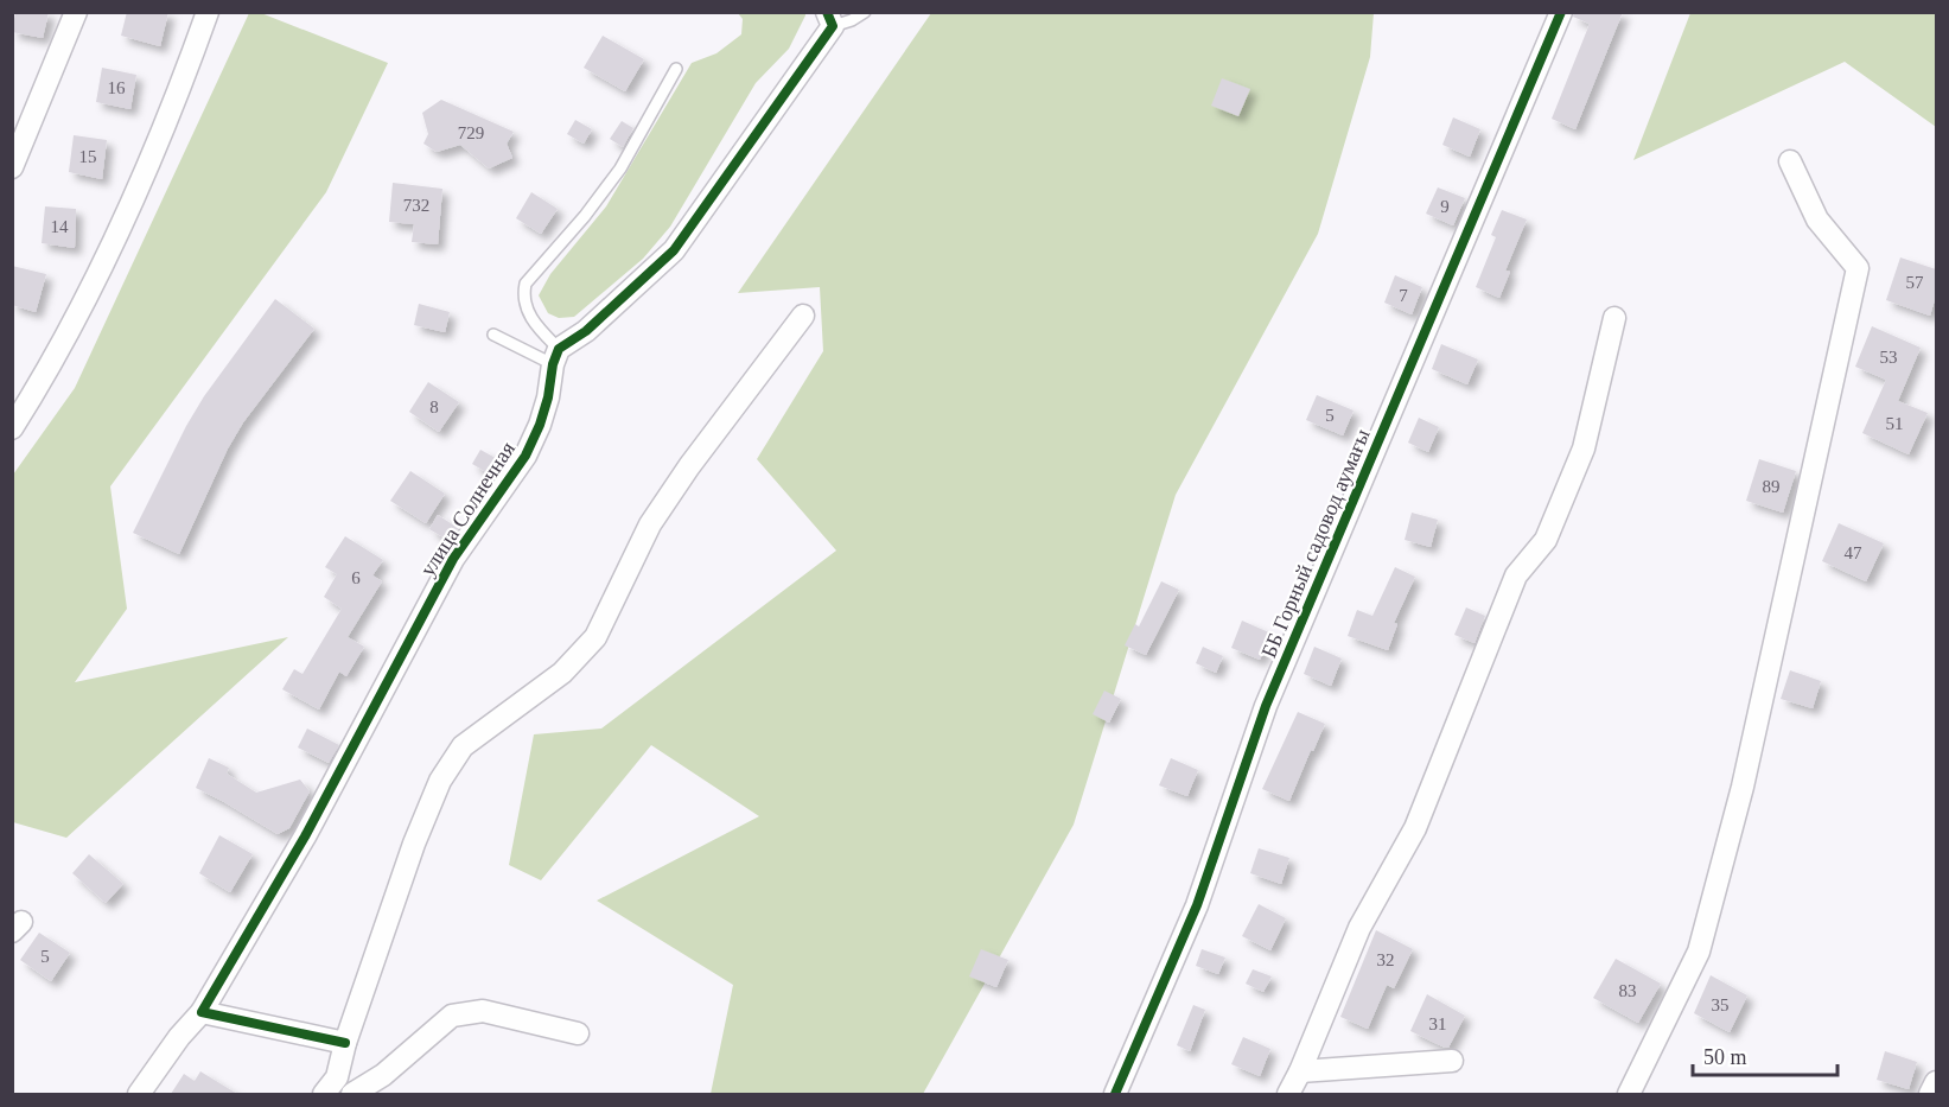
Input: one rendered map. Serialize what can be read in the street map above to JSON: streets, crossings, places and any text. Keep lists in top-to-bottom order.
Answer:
{
  "streets": {
    "street": ["улица Солнечная", "ББ Горный садовод аумағы"]
  },
  "house_numbers": [
    "16",
    "729",
    "15",
    "732",
    "9",
    "14",
    "57",
    "7",
    "53",
    "8",
    "5",
    "51",
    "89",
    "47",
    "6",
    "5",
    "32",
    "83",
    "35",
    "31"
  ],
  "scale_bar": "50 m"
}
